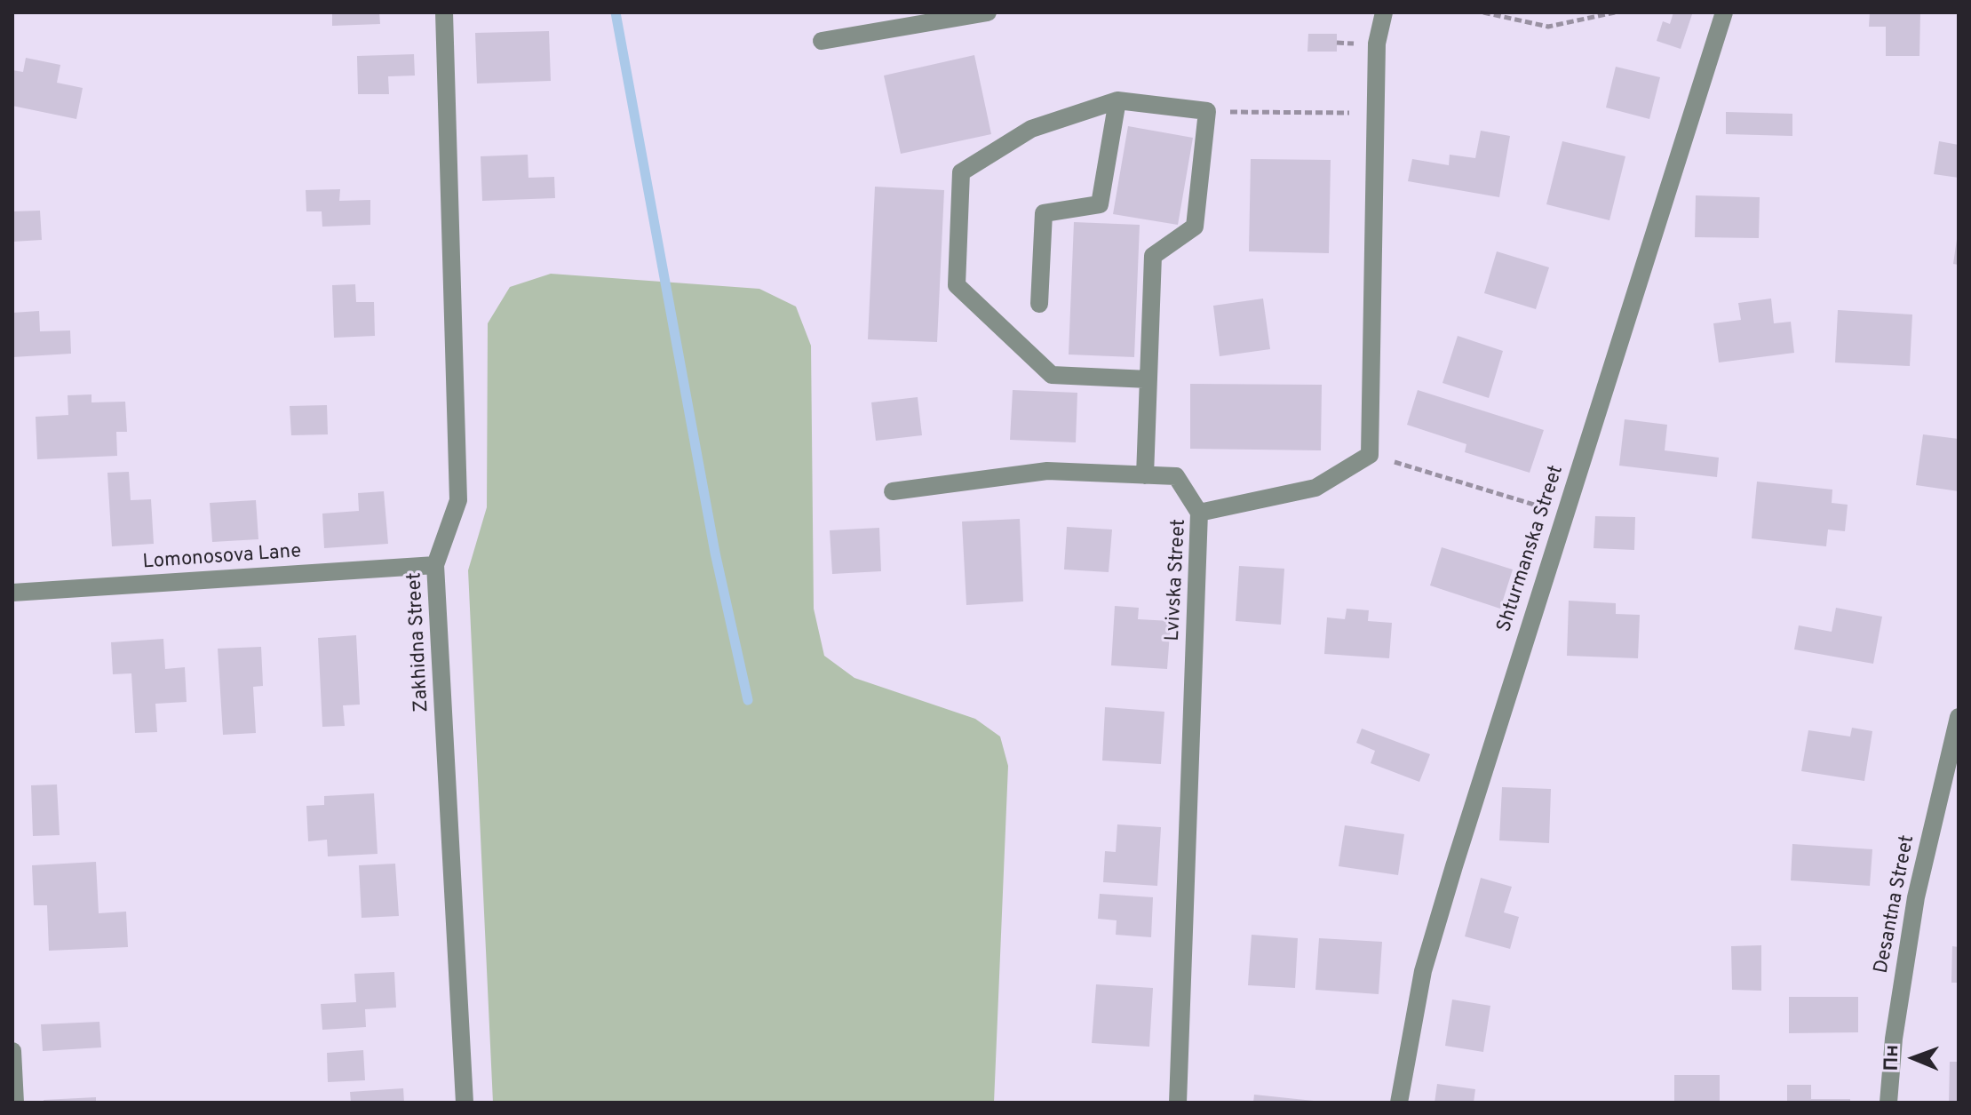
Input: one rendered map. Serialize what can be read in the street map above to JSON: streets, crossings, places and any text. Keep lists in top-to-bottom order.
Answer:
{
  "streets": {
    "street": [
      "Shturmanska Street",
      "Lomonosova Lane",
      "Lvivska Street",
      "Zakhidna Street",
      "Desantna Street"
    ]
  },
  "crossings": [
    ["Lomonosova Lane", "Zakhidna Street"]
  ],
  "north": "left"
}
